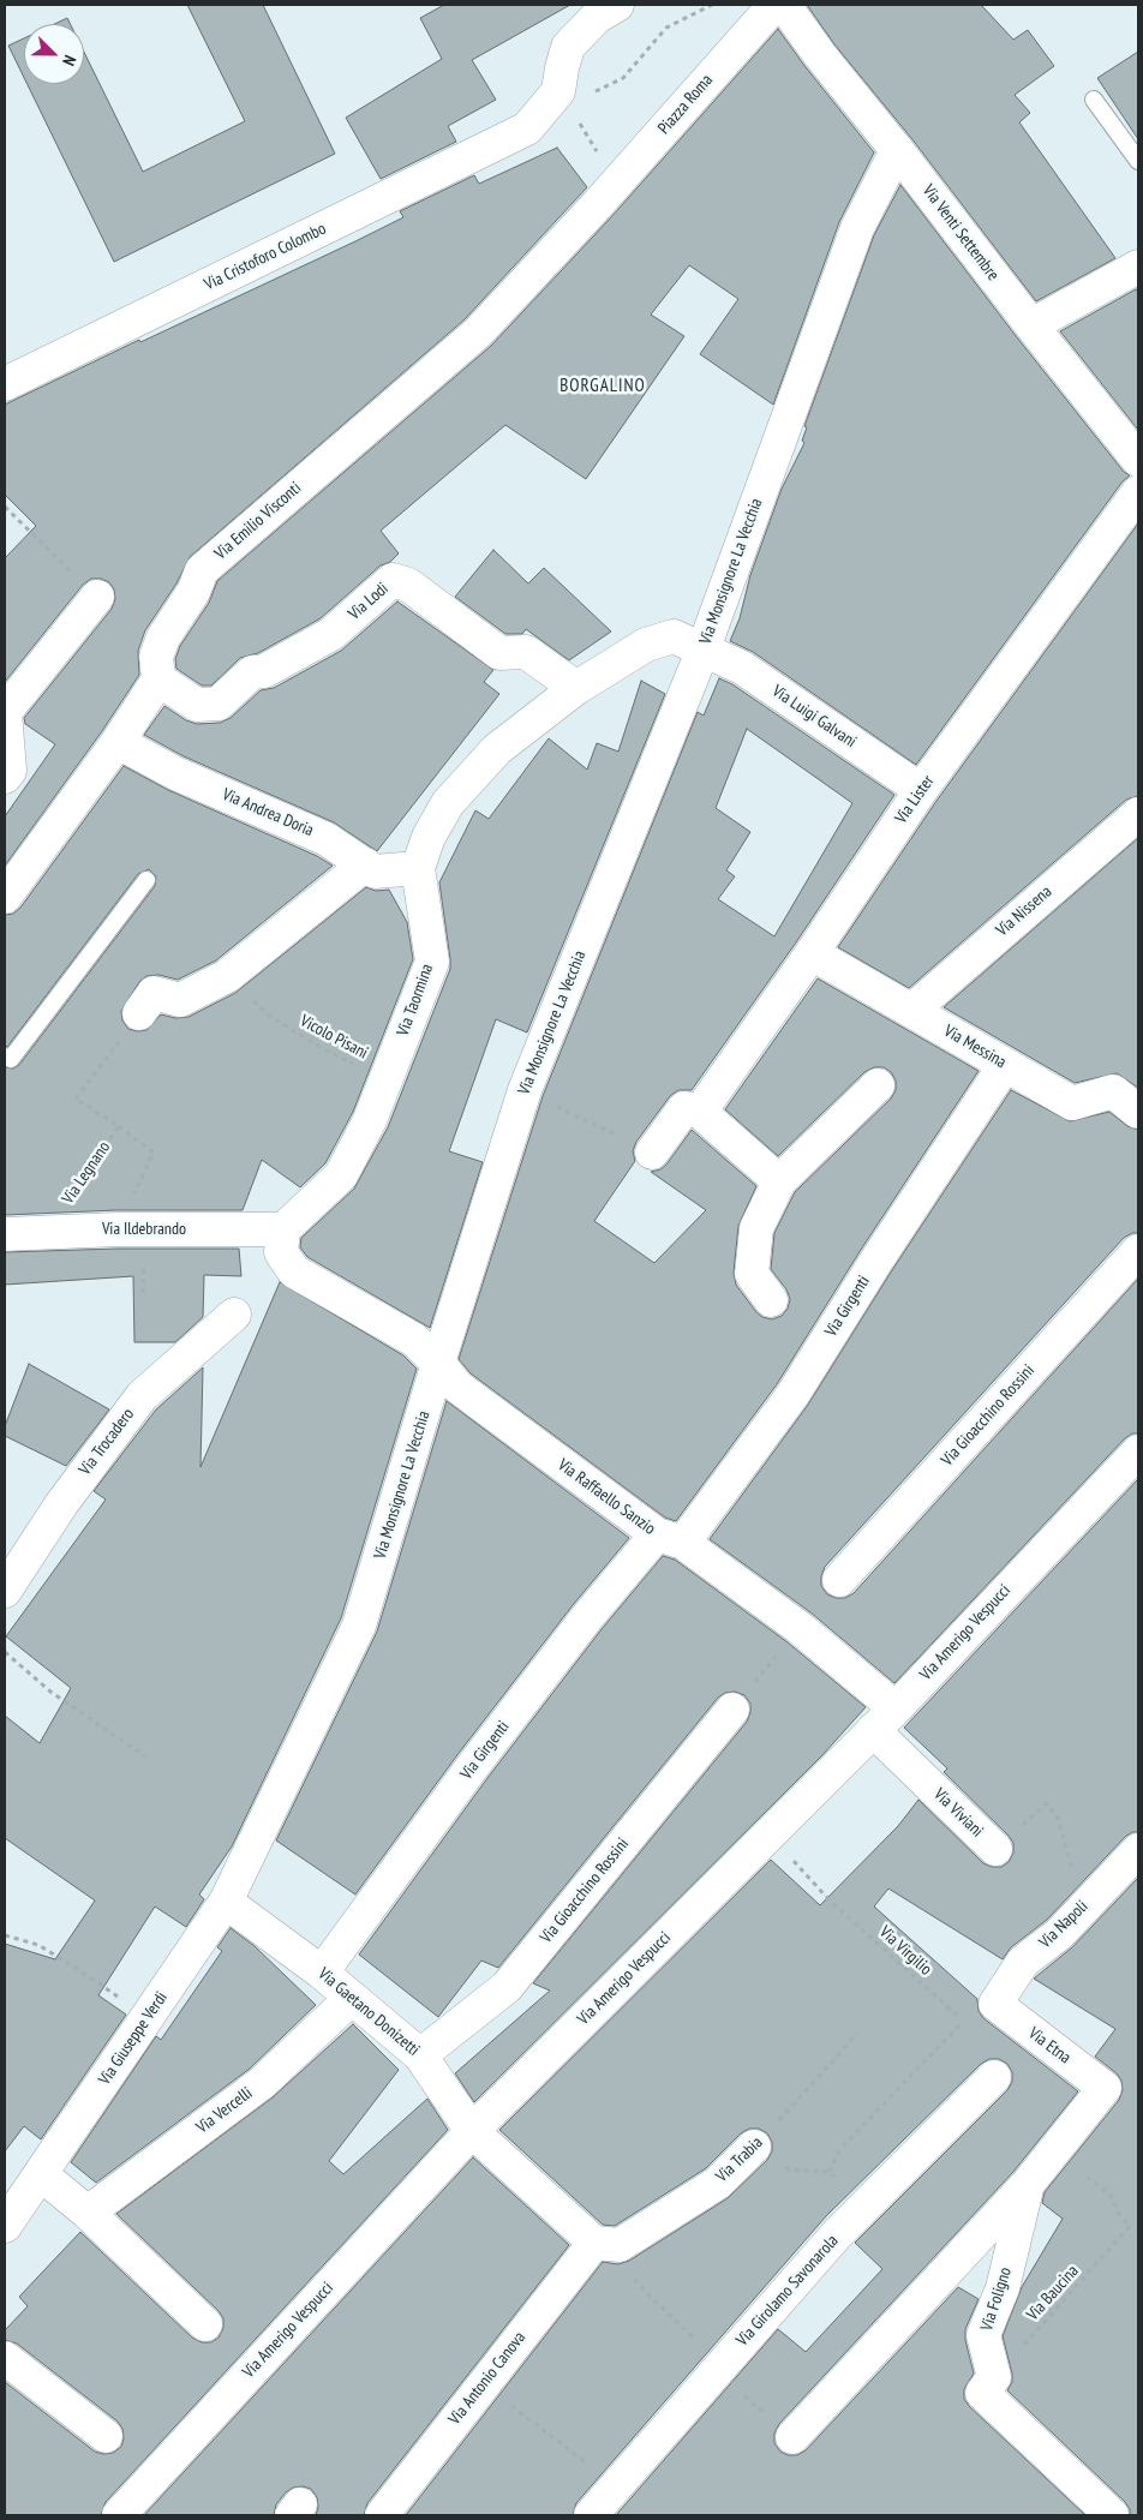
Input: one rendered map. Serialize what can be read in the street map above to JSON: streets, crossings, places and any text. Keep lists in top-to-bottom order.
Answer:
{
  "streets": {
    "street": [
      "Piazza Roma",
      "Via Venti Settembre",
      "Via Cristoforo Colombo",
      "Via Emilio Visconti",
      "Via Monsignore La Vecchia",
      "Via Lodi",
      "Via Luigi Galvani",
      "Via Lister",
      "Via Andrea Doria",
      "Via Nissena",
      "Via Taormina",
      "Via Messina",
      "Via Ildebrando",
      "Via Girgenti",
      "Via Gioacchino Rossini",
      "Via Trocadero",
      "Via Raffaello Sanzio",
      "Via Amerigo Vespucci",
      "Via Viviani",
      "Via Napoli",
      "Via Gaetano Donizetti",
      "Via Giuseppe Verdi",
      "Via Etna",
      "Via Vercelli",
      "Via Trabia",
      "Via Girolamo Savonarola",
      "Via Foligno",
      "Via Antonio Canova"
    ],
    "path": [
      "Vicolo Pisani",
      "Via Legnano",
      "Via Virgilio",
      "Via Baucina"
    ]
  },
  "crossings": [
    ["Piazza Roma", "Via Emilio Visconti"],
    ["Via Venti Settembre", "Via Monsignore La Vecchia"],
    ["Via Emilio Visconti", "Via Lodi"],
    ["Via Monsignore La Vecchia", "Via Luigi Galvani"],
    ["Via Monsignore La Vecchia", "Via Taormina"],
    ["Via Monsignore La Vecchia", "Via Raffaello Sanzio"],
    ["Via Monsignore La Vecchia", "Via Gaetano Donizetti"],
    ["Via Monsignore La Vecchia", "Via Giuseppe Verdi"],
    ["Via Lodi", "Via Taormina"],
    ["Via Luigi Galvani", "Via Lister"],
    ["Via Luigi Galvani", "Via Taormina"],
    ["Via Lister", "Via Messina"],
    ["Via Andrea Doria", "Via Taormina"],
    ["Via Nissena", "Via Messina"],
    ["Via Taormina", "Vicolo Pisani"],
    ["Via Taormina", "Via Ildebrando"],
    ["Via Messina", "Via Girgenti"],
    ["Via Legnano", "Via Ildebrando"],
    ["Via Girgenti", "Via Raffaello Sanzio"],
    ["Via Girgenti", "Via Gaetano Donizetti"],
    ["Via Gioacchino Rossini", "Via Gaetano Donizetti"],
    ["Via Raffaello Sanzio", "Via Amerigo Vespucci"],
    ["Via Raffaello Sanzio", "Via Viviani"],
    ["Via Amerigo Vespucci", "Via Viviani"],
    ["Via Amerigo Vespucci", "Via Virgilio"],
    ["Via Amerigo Vespucci", "Via Gaetano Donizetti"],
    ["Via Napoli", "Via Etna"],
    ["Via Gaetano Donizetti", "Via Giuseppe Verdi"],
    ["Via Gaetano Donizetti", "Via Vercelli"],
    ["Via Gaetano Donizetti", "Via Trabia"],
    ["Via Gaetano Donizetti", "Via Antonio Canova"],
    ["Via Etna", "Via Foligno"],
    ["Via Trabia", "Via Antonio Canova"],
    ["Via Baucina", "Via Foligno"]
  ],
  "districts": ["BORGALINO"],
  "north": "bottom right"
}
